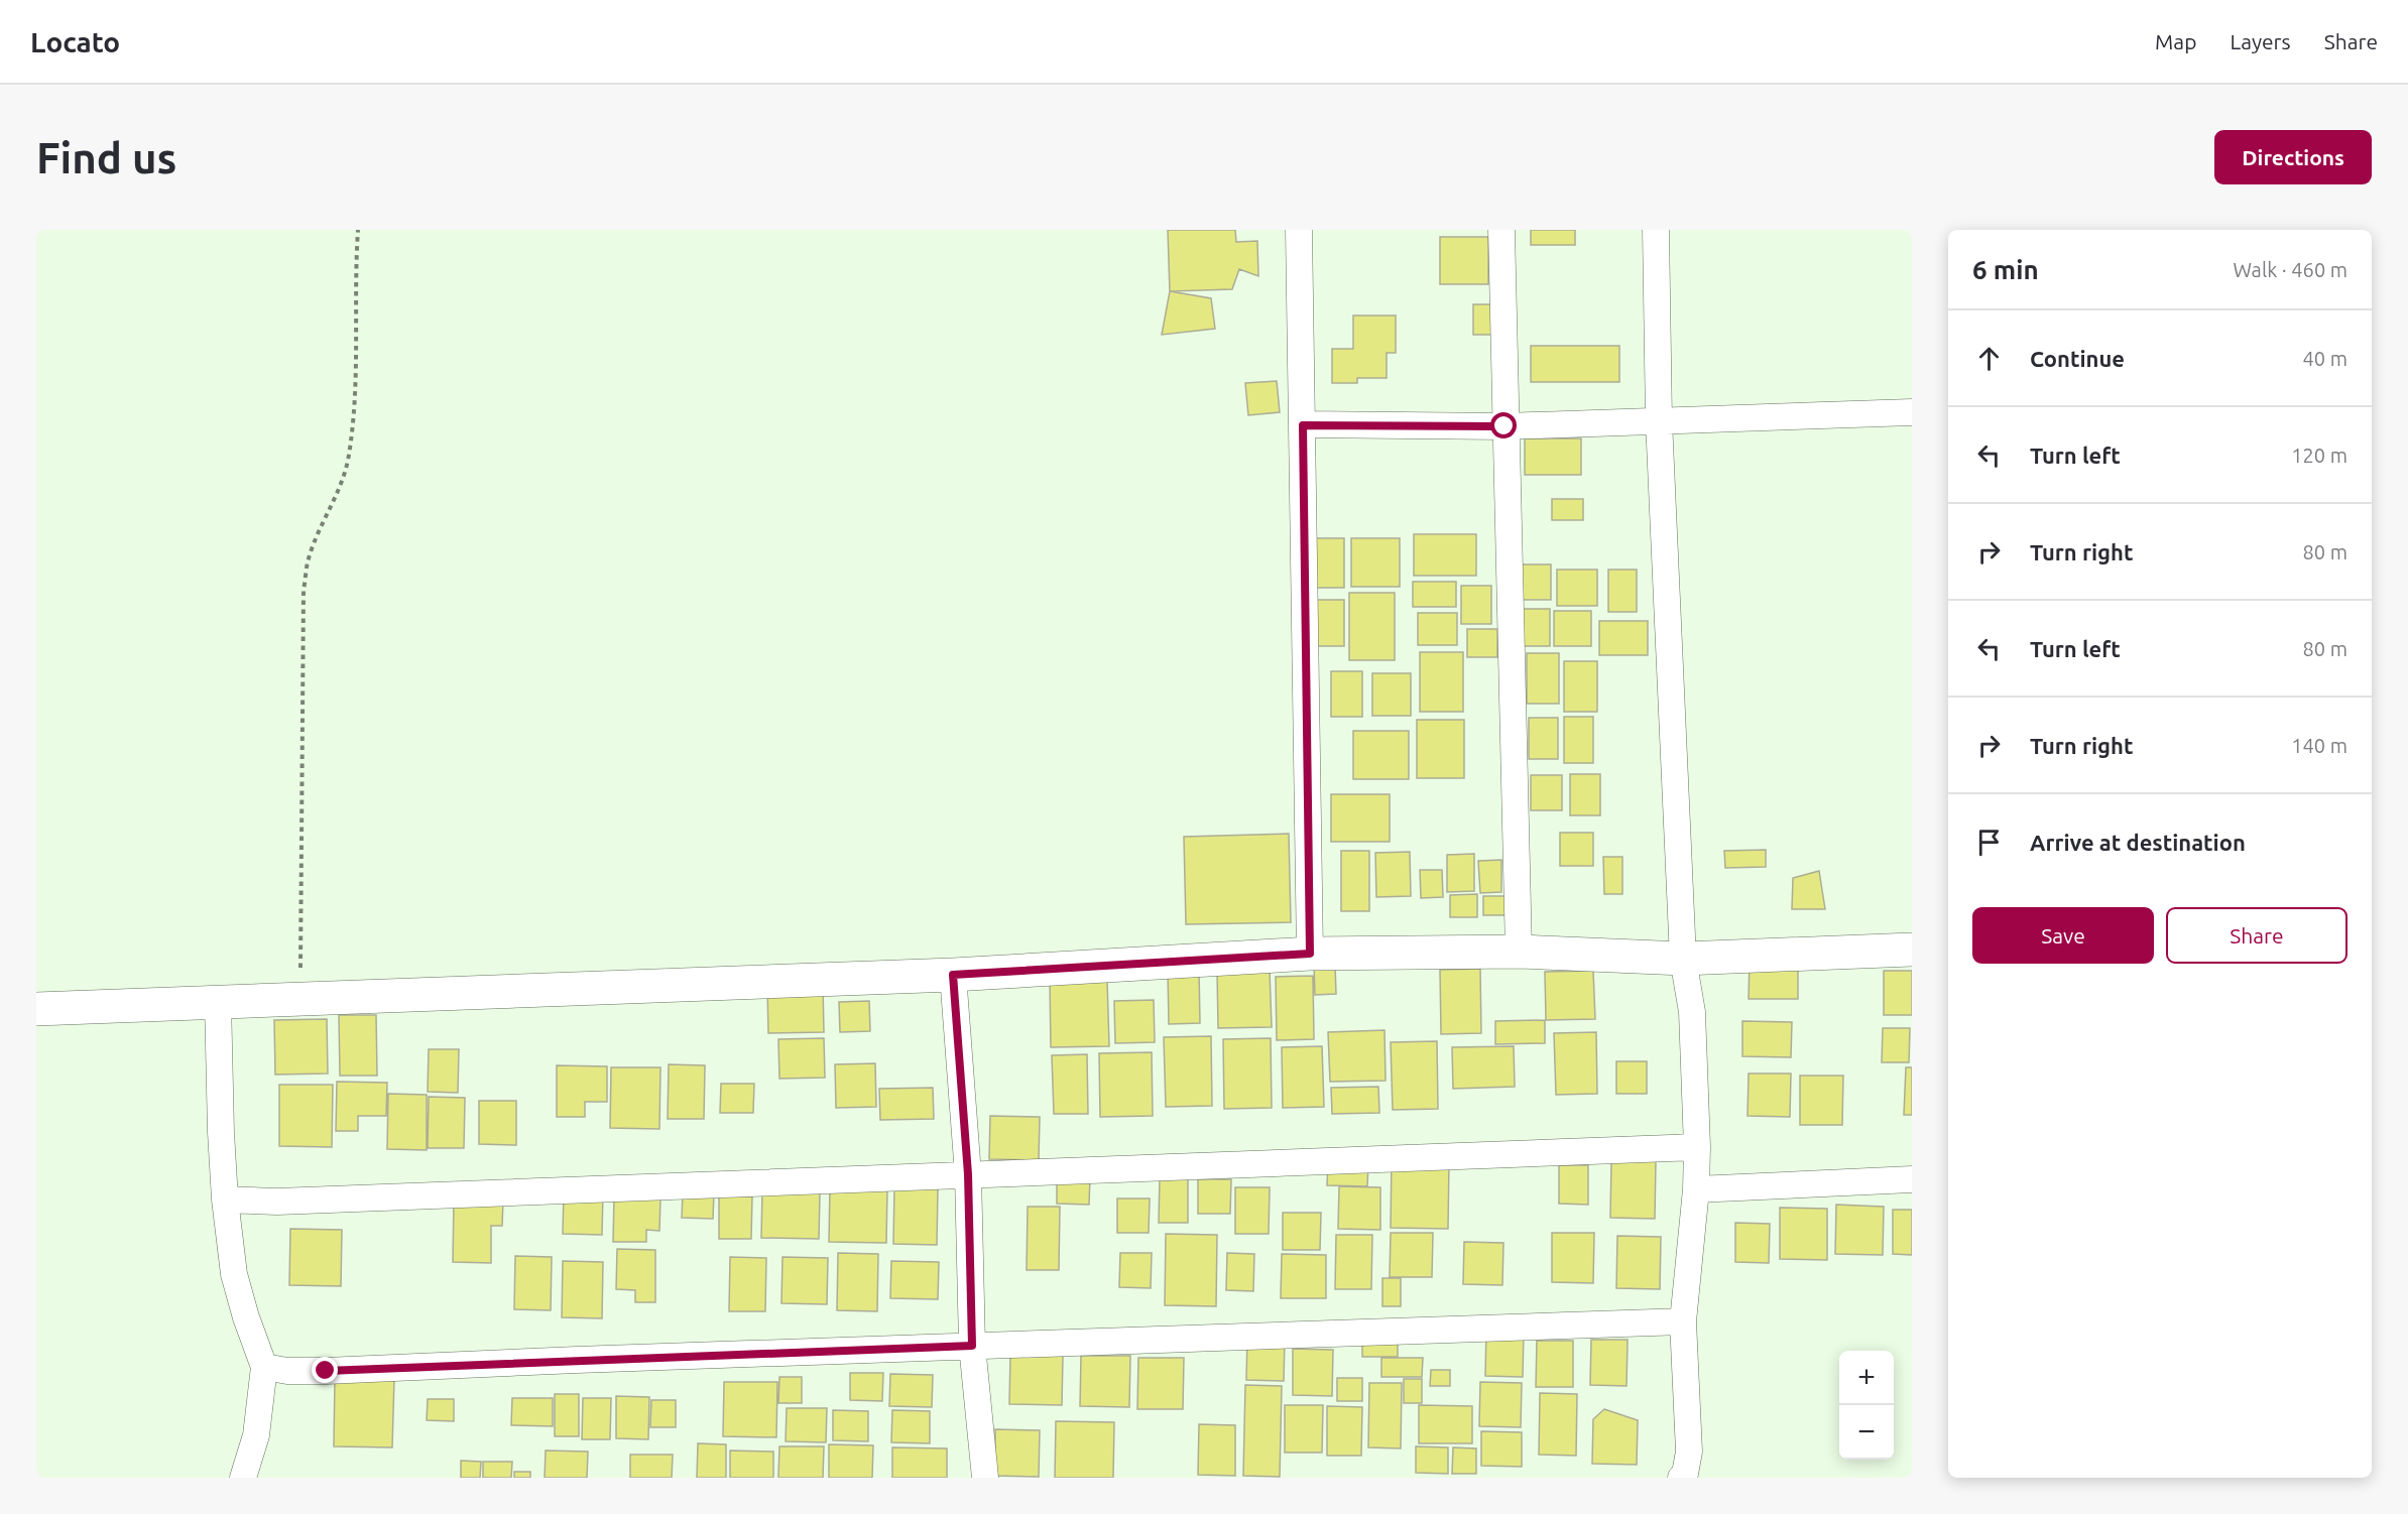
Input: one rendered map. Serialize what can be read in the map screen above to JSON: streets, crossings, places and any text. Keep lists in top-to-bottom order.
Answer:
{
  "page": {
    "header": "Locato",
    "nav": ["Map", "Layers", "Share"],
    "buttons": [
      "Directions",
      ["Save", "Share"]
    ],
    "title": "Find us",
    "heading": ["6 min", "Walk · 460 m"],
    "list": [
      ["Continue", "40 m"],
      ["Turn left", "120 m"],
      ["Turn right", "80 m"],
      ["Turn left", "80 m"],
      ["Turn right", "140 m"],
      "Arrive at destination"
    ],
    "map_buttons": ["+", "−"]
  }
}
